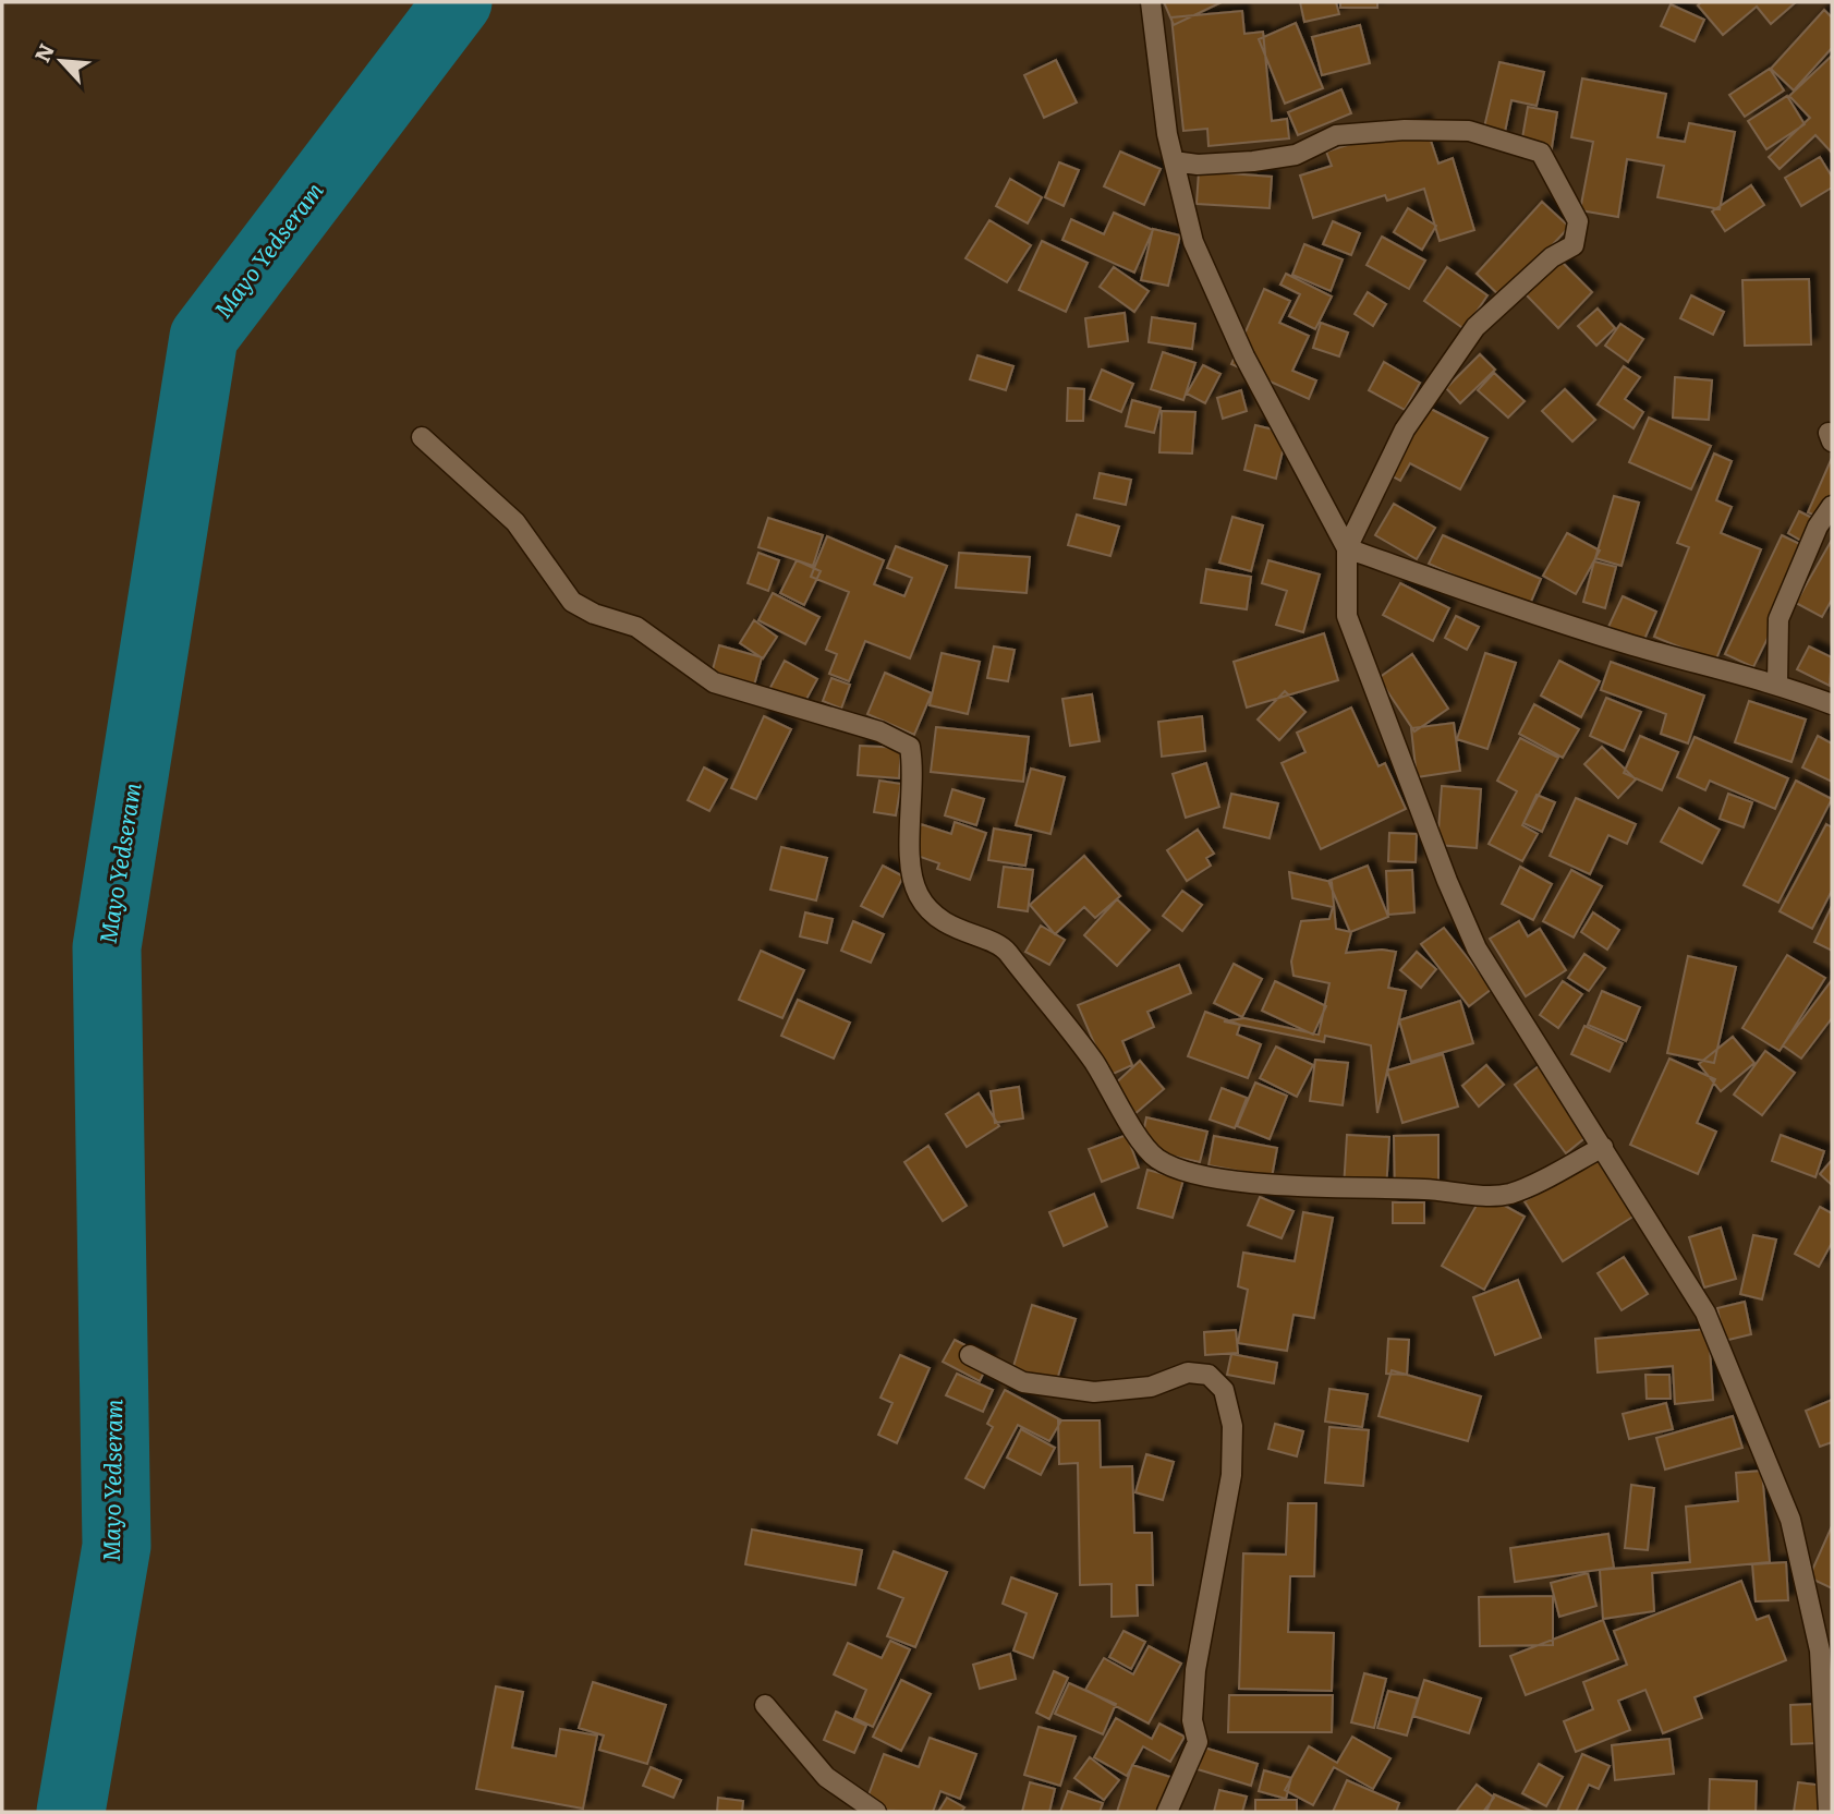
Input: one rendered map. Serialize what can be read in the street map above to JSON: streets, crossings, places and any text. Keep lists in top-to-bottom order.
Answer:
{
  "water": ["Mayo Yedseram"],
  "north": "top left"
}
